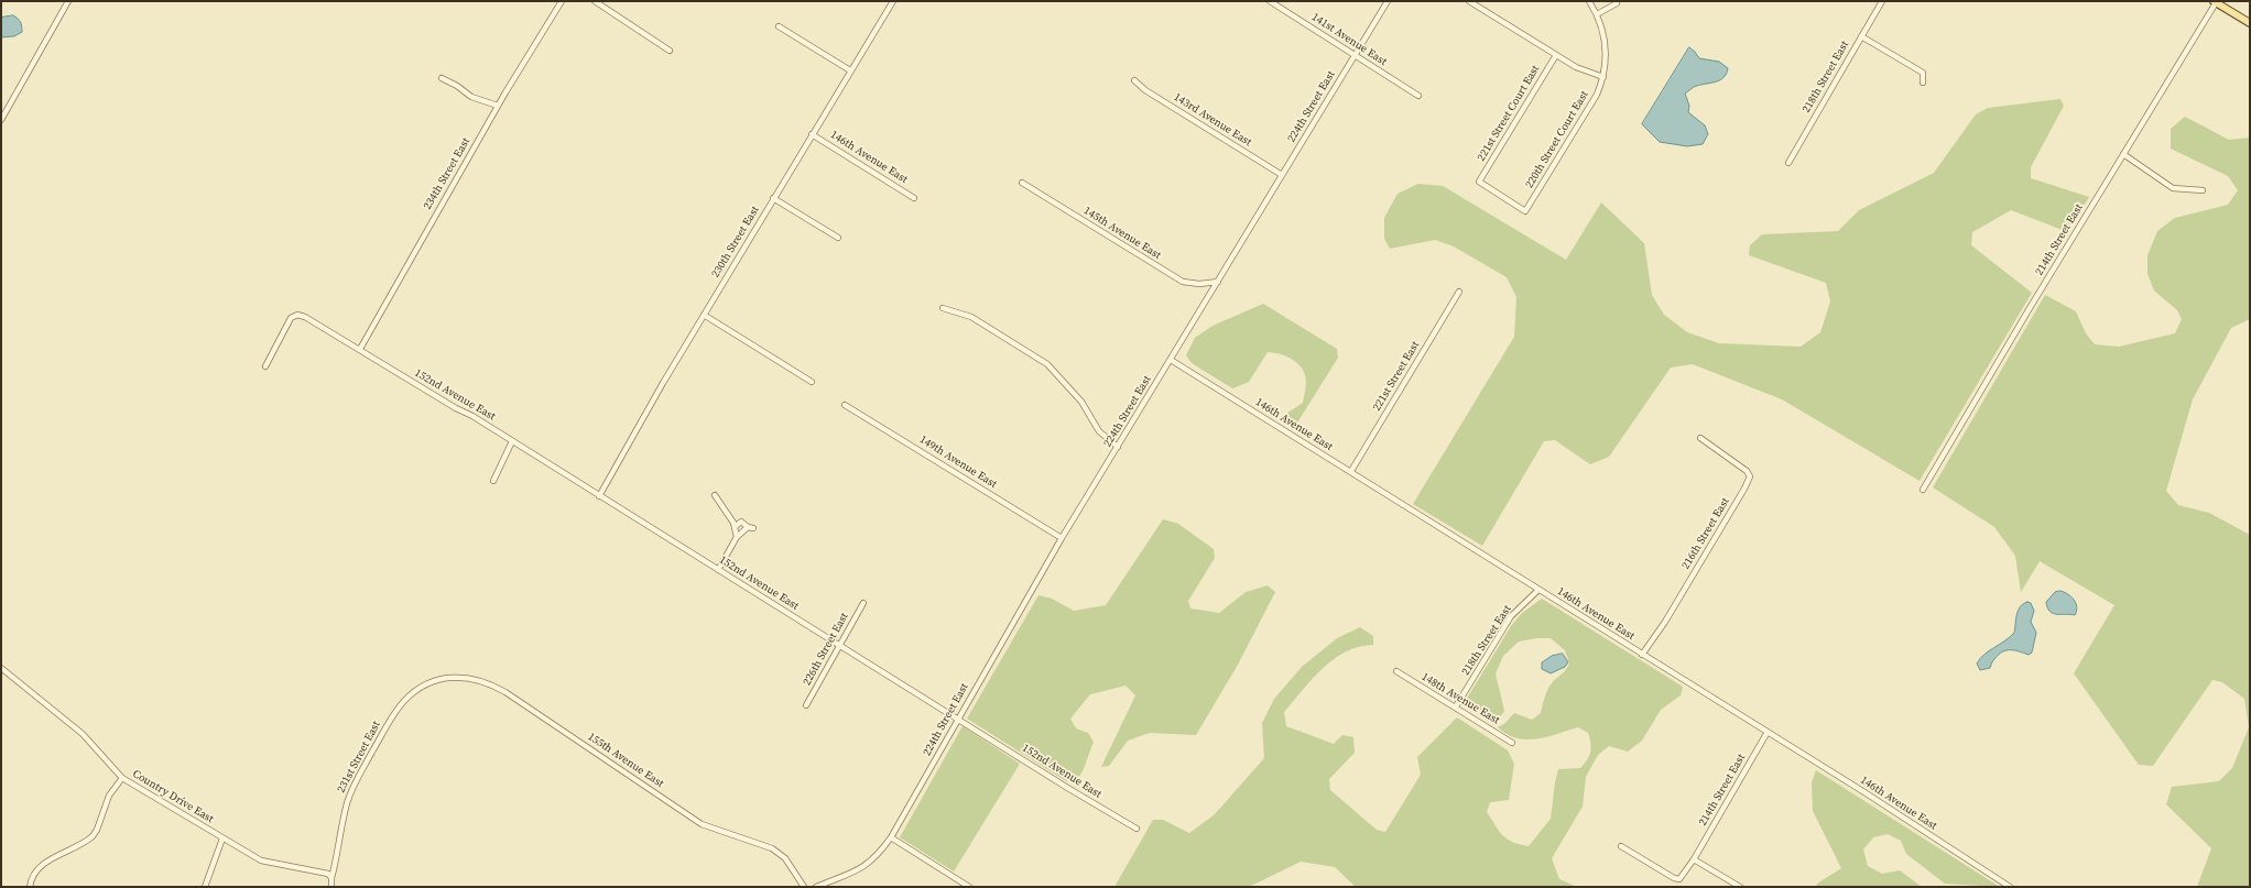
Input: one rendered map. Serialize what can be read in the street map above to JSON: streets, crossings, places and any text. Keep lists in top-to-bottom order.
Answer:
{
  "streets": {
    "street": [
      "141st Avenue East",
      "218th Street East",
      "224th Street East",
      "221st Street Court East",
      "143rd Avenue East",
      "220th Street Court East",
      "146th Avenue East",
      "234th Street East",
      "145th Avenue East",
      "214th Street East",
      "230th Street East",
      "221st Street East",
      "152nd Avenue East",
      "149th Avenue East",
      "216th Street East",
      "226th Street East",
      "148th Avenue East",
      "231st Street East",
      "155th Avenue East",
      "Country Drive East"
    ]
  },
  "crossings": [
    ["141st Avenue East", "224th Street East"],
    ["218th Street East", "146th Avenue East"],
    ["218th Street East", "148th Avenue East"],
    ["224th Street East", "143rd Avenue East"],
    ["224th Street East", "146th Avenue East"],
    ["224th Street East", "145th Avenue East"],
    ["224th Street East", "152nd Avenue East"],
    ["224th Street East", "149th Avenue East"],
    ["221st Street Court East", "220th Street Court East"],
    ["146th Avenue East", "214th Street East"],
    ["146th Avenue East", "230th Street East"],
    ["146th Avenue East", "221st Street East"],
    ["146th Avenue East", "216th Street East"],
    ["234th Street East", "152nd Avenue East"],
    ["230th Street East", "152nd Avenue East"],
    ["152nd Avenue East", "226th Street East"],
    ["231st Street East", "155th Avenue East"],
    ["231st Street East", "Country Drive East"]
  ]
}
